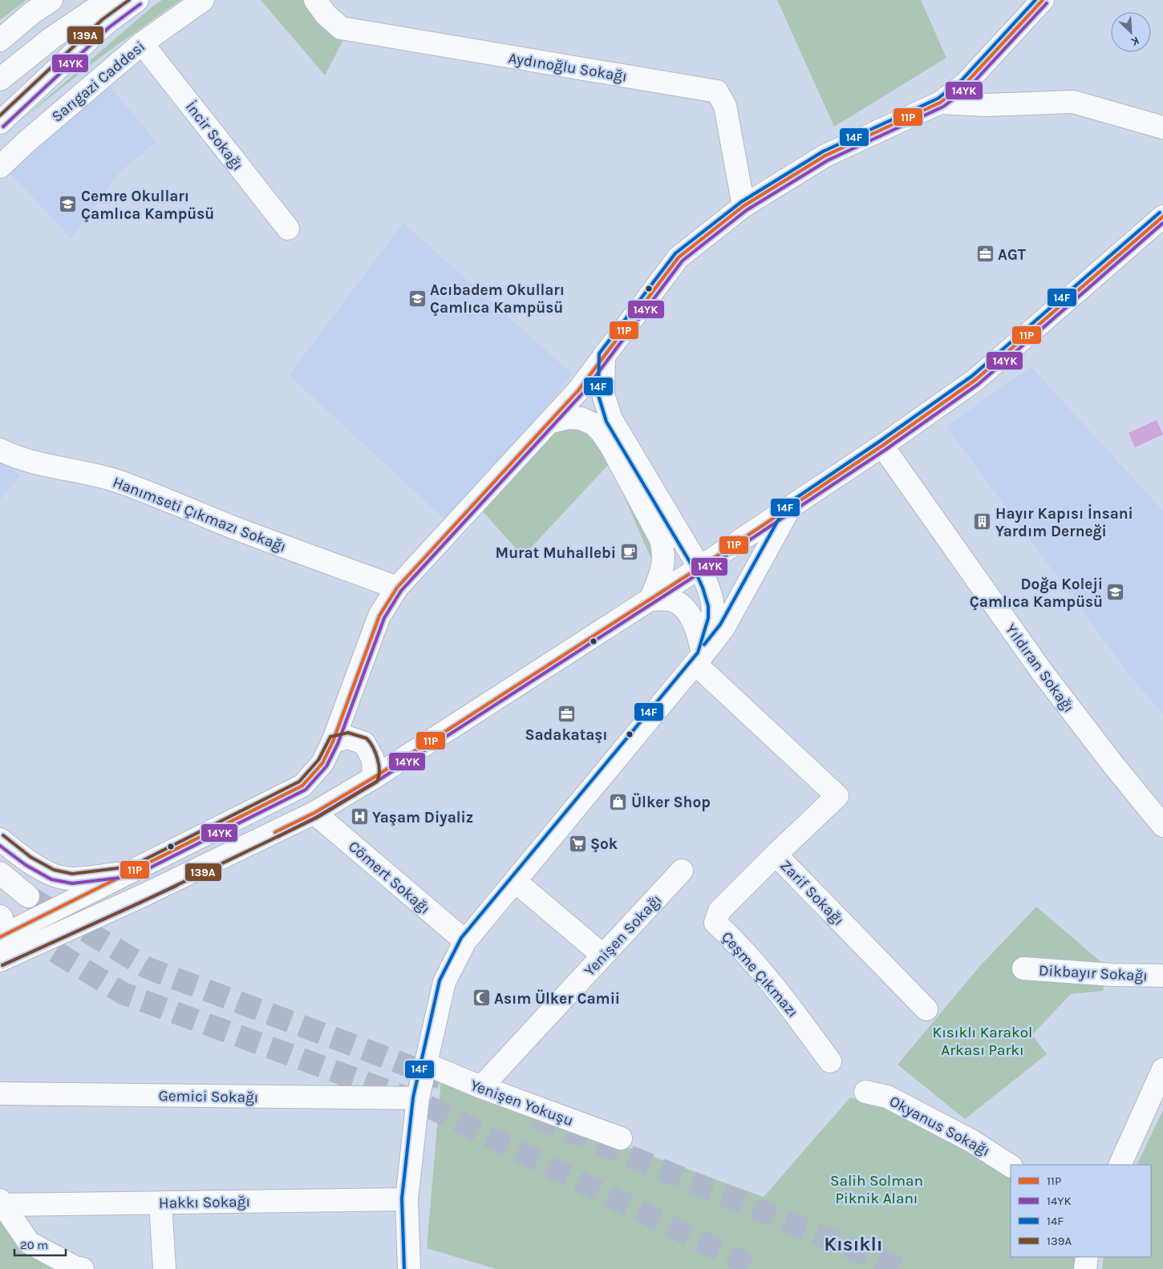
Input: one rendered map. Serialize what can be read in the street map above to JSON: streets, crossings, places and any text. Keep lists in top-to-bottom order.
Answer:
{
  "streets": {
    "main road": [
      "Aydınoğlu Sokağı",
      "Sarıgazi Caddesi",
      "İncir Sokağı",
      "Hanımseti Çıkmazı Sokağı",
      "Yıldıran Sokağı",
      "Cömert Sokağı",
      "Zarif Sokağı",
      "Yenişen Sokağı",
      "Dikbayır Sokağı",
      "Çeşme Çıkmazı",
      "Gemici Sokağı",
      "Yenişen Yokuşu",
      "Okyanus Sokağı",
      "Hakkı Sokağı"
    ]
  },
  "crossings": [
    ["Sarıgazi Caddesi", "İncir Sokağı"],
    ["Zarif Sokağı", "Çeşme Çıkmazı"],
    ["Yenişen Sokağı", "Yenişen Yokuşu"]
  ],
  "districts": ["Kısıklı"],
  "parks": ["Kısıklı Karakol Arkası Parkı", "Salih Solman Piknik Alanı"],
  "places": {
    "school or university": ["Cemre Okulları Çamlıca Kampüsü", "Acıbadem Okulları Çamlıca Kampüsü", "Doğa Koleji Çamlıca Kampüsü"],
    "office": ["AGT", "Sadakataşı"],
    "building": ["Hayır Kapısı İnsani Yardım Derneği"],
    "cafe": ["Murat Muhallebi"],
    "shop": ["Ülker Shop"],
    "hospital": ["Yaşam Diyaliz"],
    "supermarket": ["Şok"],
    "mosque": ["Asım Ülker Camii"]
  },
  "lines": [
    "transit line 11P",
    "transit line 14F",
    "transit line 139A",
    "transit line 14YK"
  ],
  "legend": [
    "11P",
    "14YK",
    "14F",
    "139A"
  ],
  "scale_bar": "20 m",
  "north": "bottom right"
}
